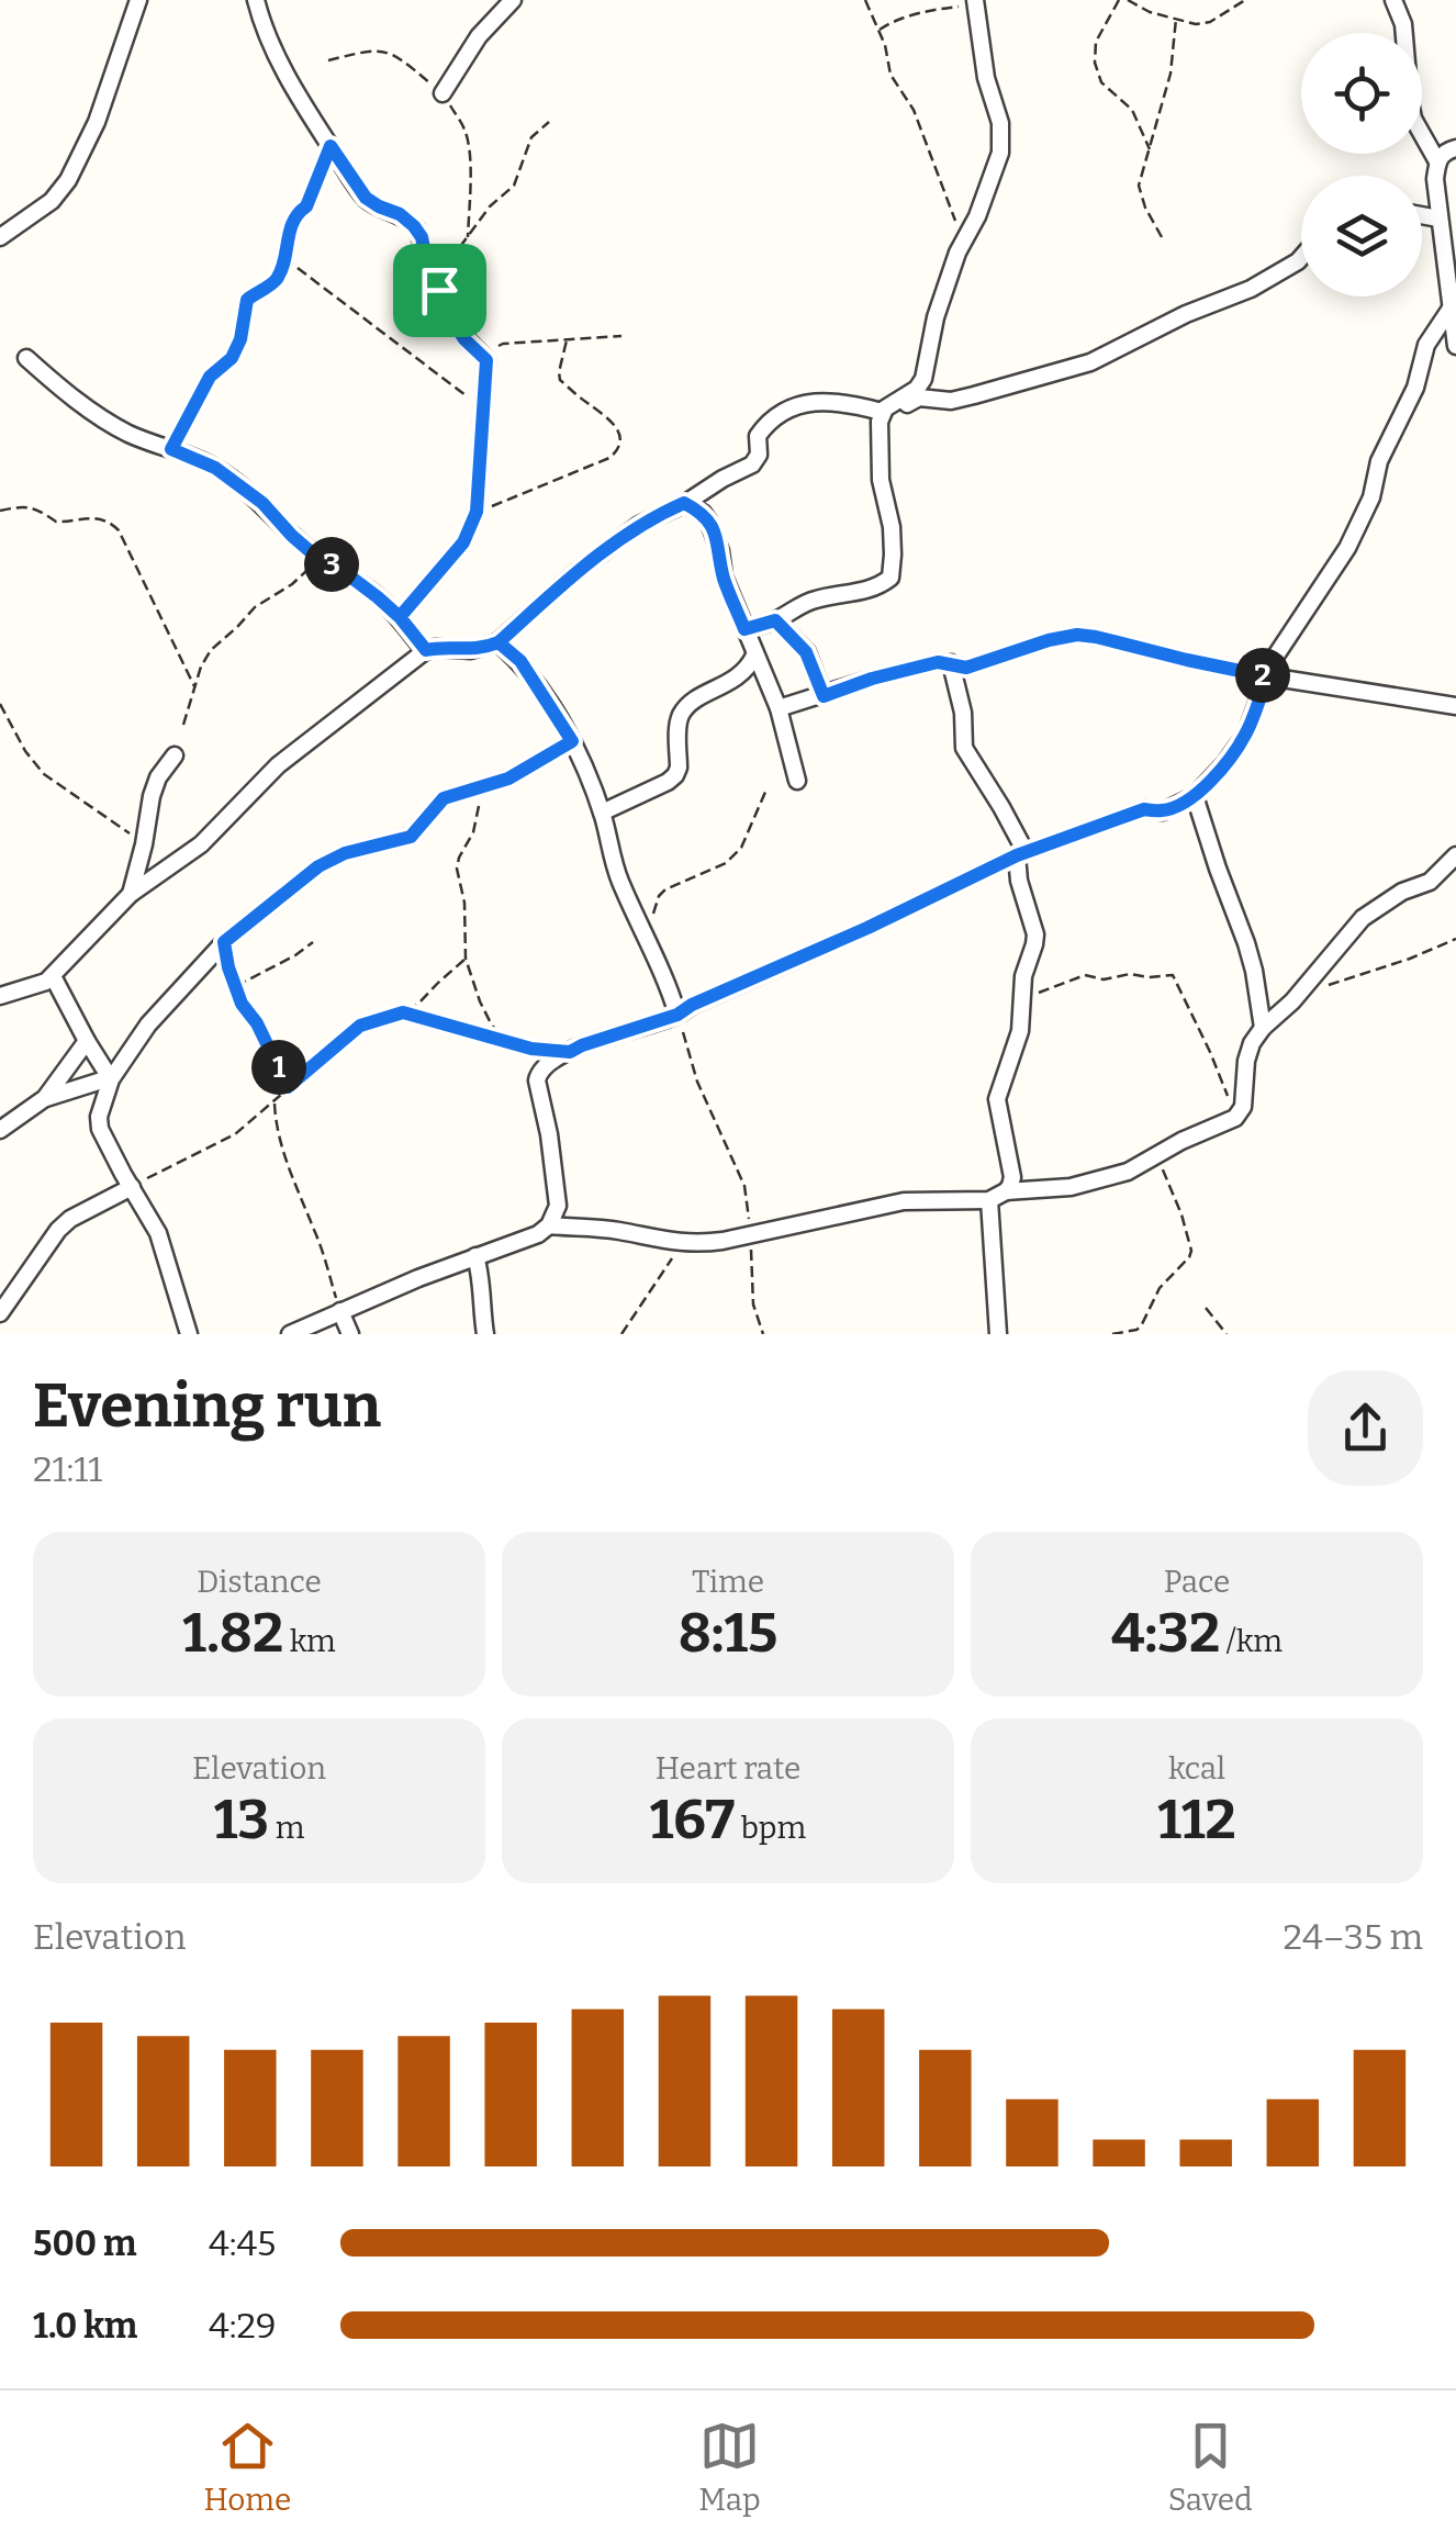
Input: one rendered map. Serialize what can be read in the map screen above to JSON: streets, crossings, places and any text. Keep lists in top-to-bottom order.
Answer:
{
  "page": {
    "pins": ["3", "2", "1"],
    "heading": ["Evening run", "21:11"],
    "stats": [
      ["Distance", "1.82 km"],
      ["Time", "8:15"],
      ["Pace", "4:32 /km"],
      ["Elevation", "13 m"],
      ["Heart rate", "167 bpm"],
      ["kcal", "112"]
    ],
    "chart": ["Elevation", "24–35 m"],
    "list": [
      {
        "name": "500 m",
        "note": "4:45"
      },
      {
        "name": "1.0 km",
        "note": "4:29"
      }
    ],
    "tabs": ["Home", "Map", "Saved"]
  }
}
